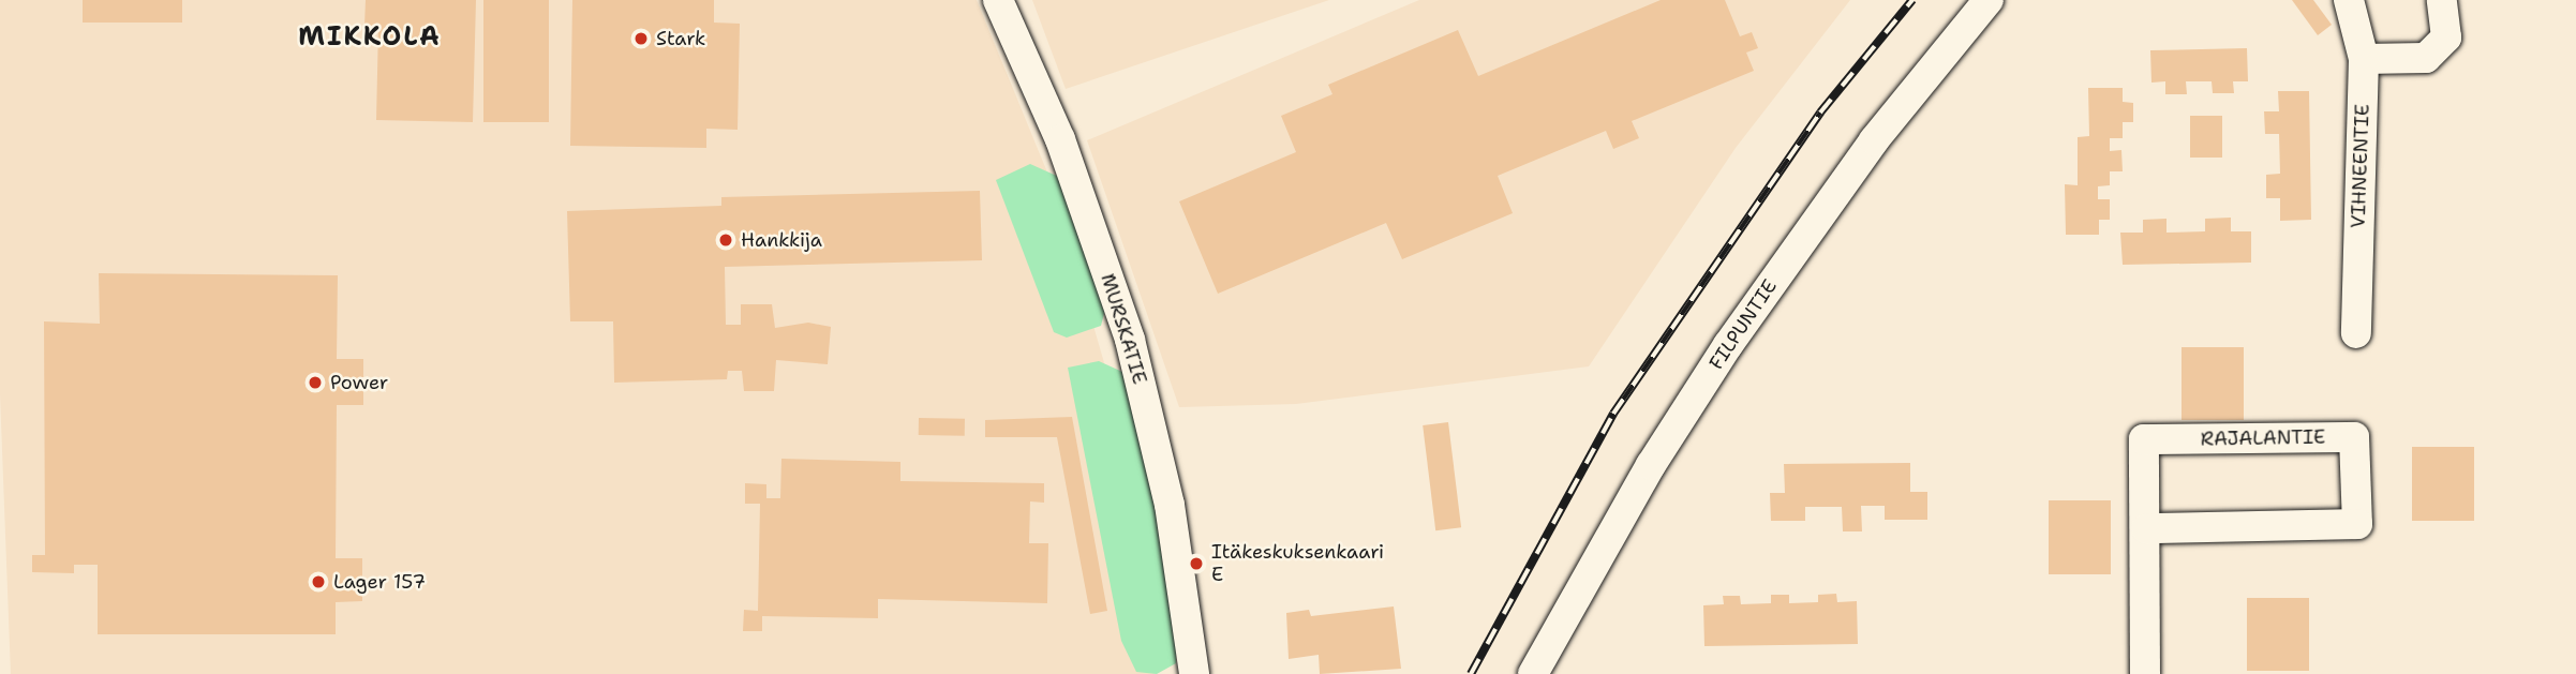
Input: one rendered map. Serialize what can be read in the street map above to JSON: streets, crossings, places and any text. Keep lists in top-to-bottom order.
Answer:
{
  "streets": {
    "street": [
      "VIHNEENTIE",
      "FILPUNTIE",
      "MURSKATIE",
      "RAJALANTIE"
    ]
  },
  "districts": ["MIKKOLA"],
  "places": [
    "Stark",
    "Hankkija",
    "Power",
    "Itäkeskuksenkaari E",
    "Lager 157"
  ]
}
